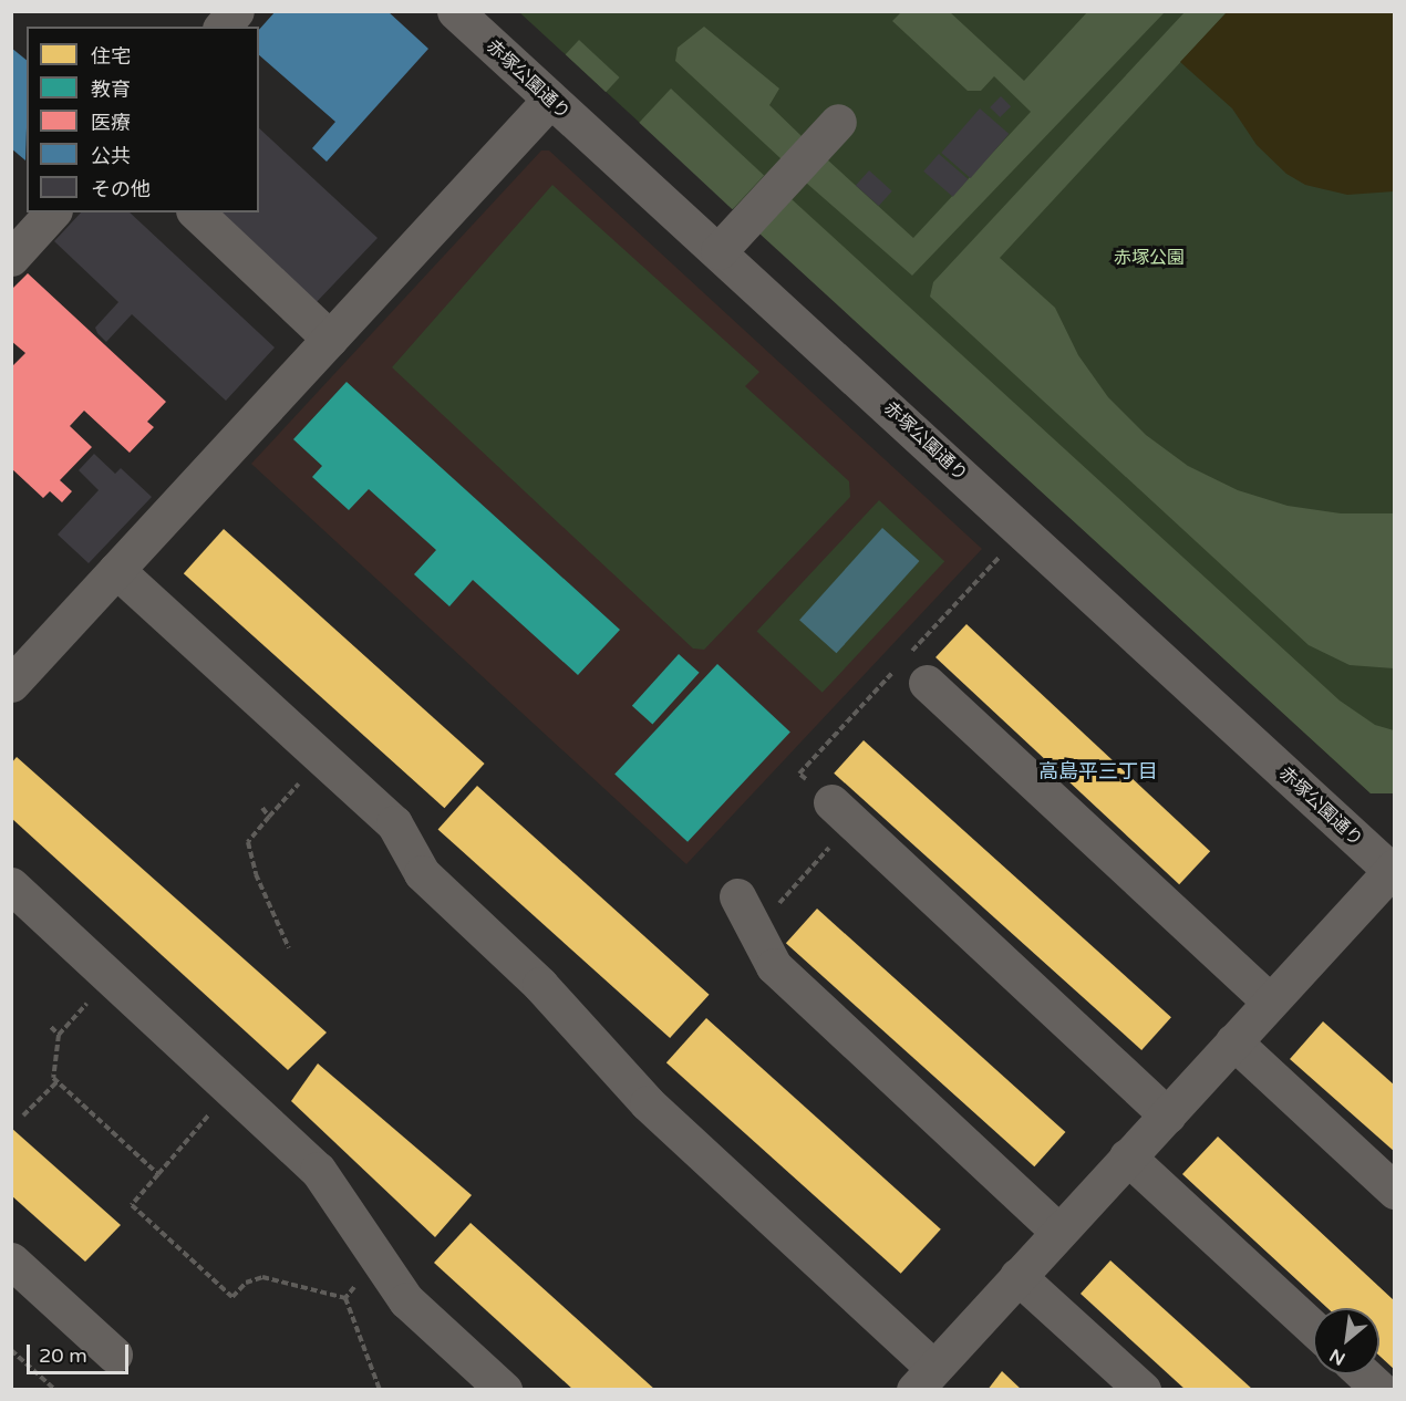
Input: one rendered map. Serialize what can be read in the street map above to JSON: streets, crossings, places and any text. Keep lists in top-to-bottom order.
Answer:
{
  "streets": {
    "street": ["赤塚公園通り"]
  },
  "districts": ["高島平三丁目"],
  "parks": ["赤塚公園"],
  "legend": [
    "住宅",
    "教育",
    "医療",
    "公共",
    "その他"
  ],
  "scale_bar": "20 m",
  "north": "bottom left"
}
